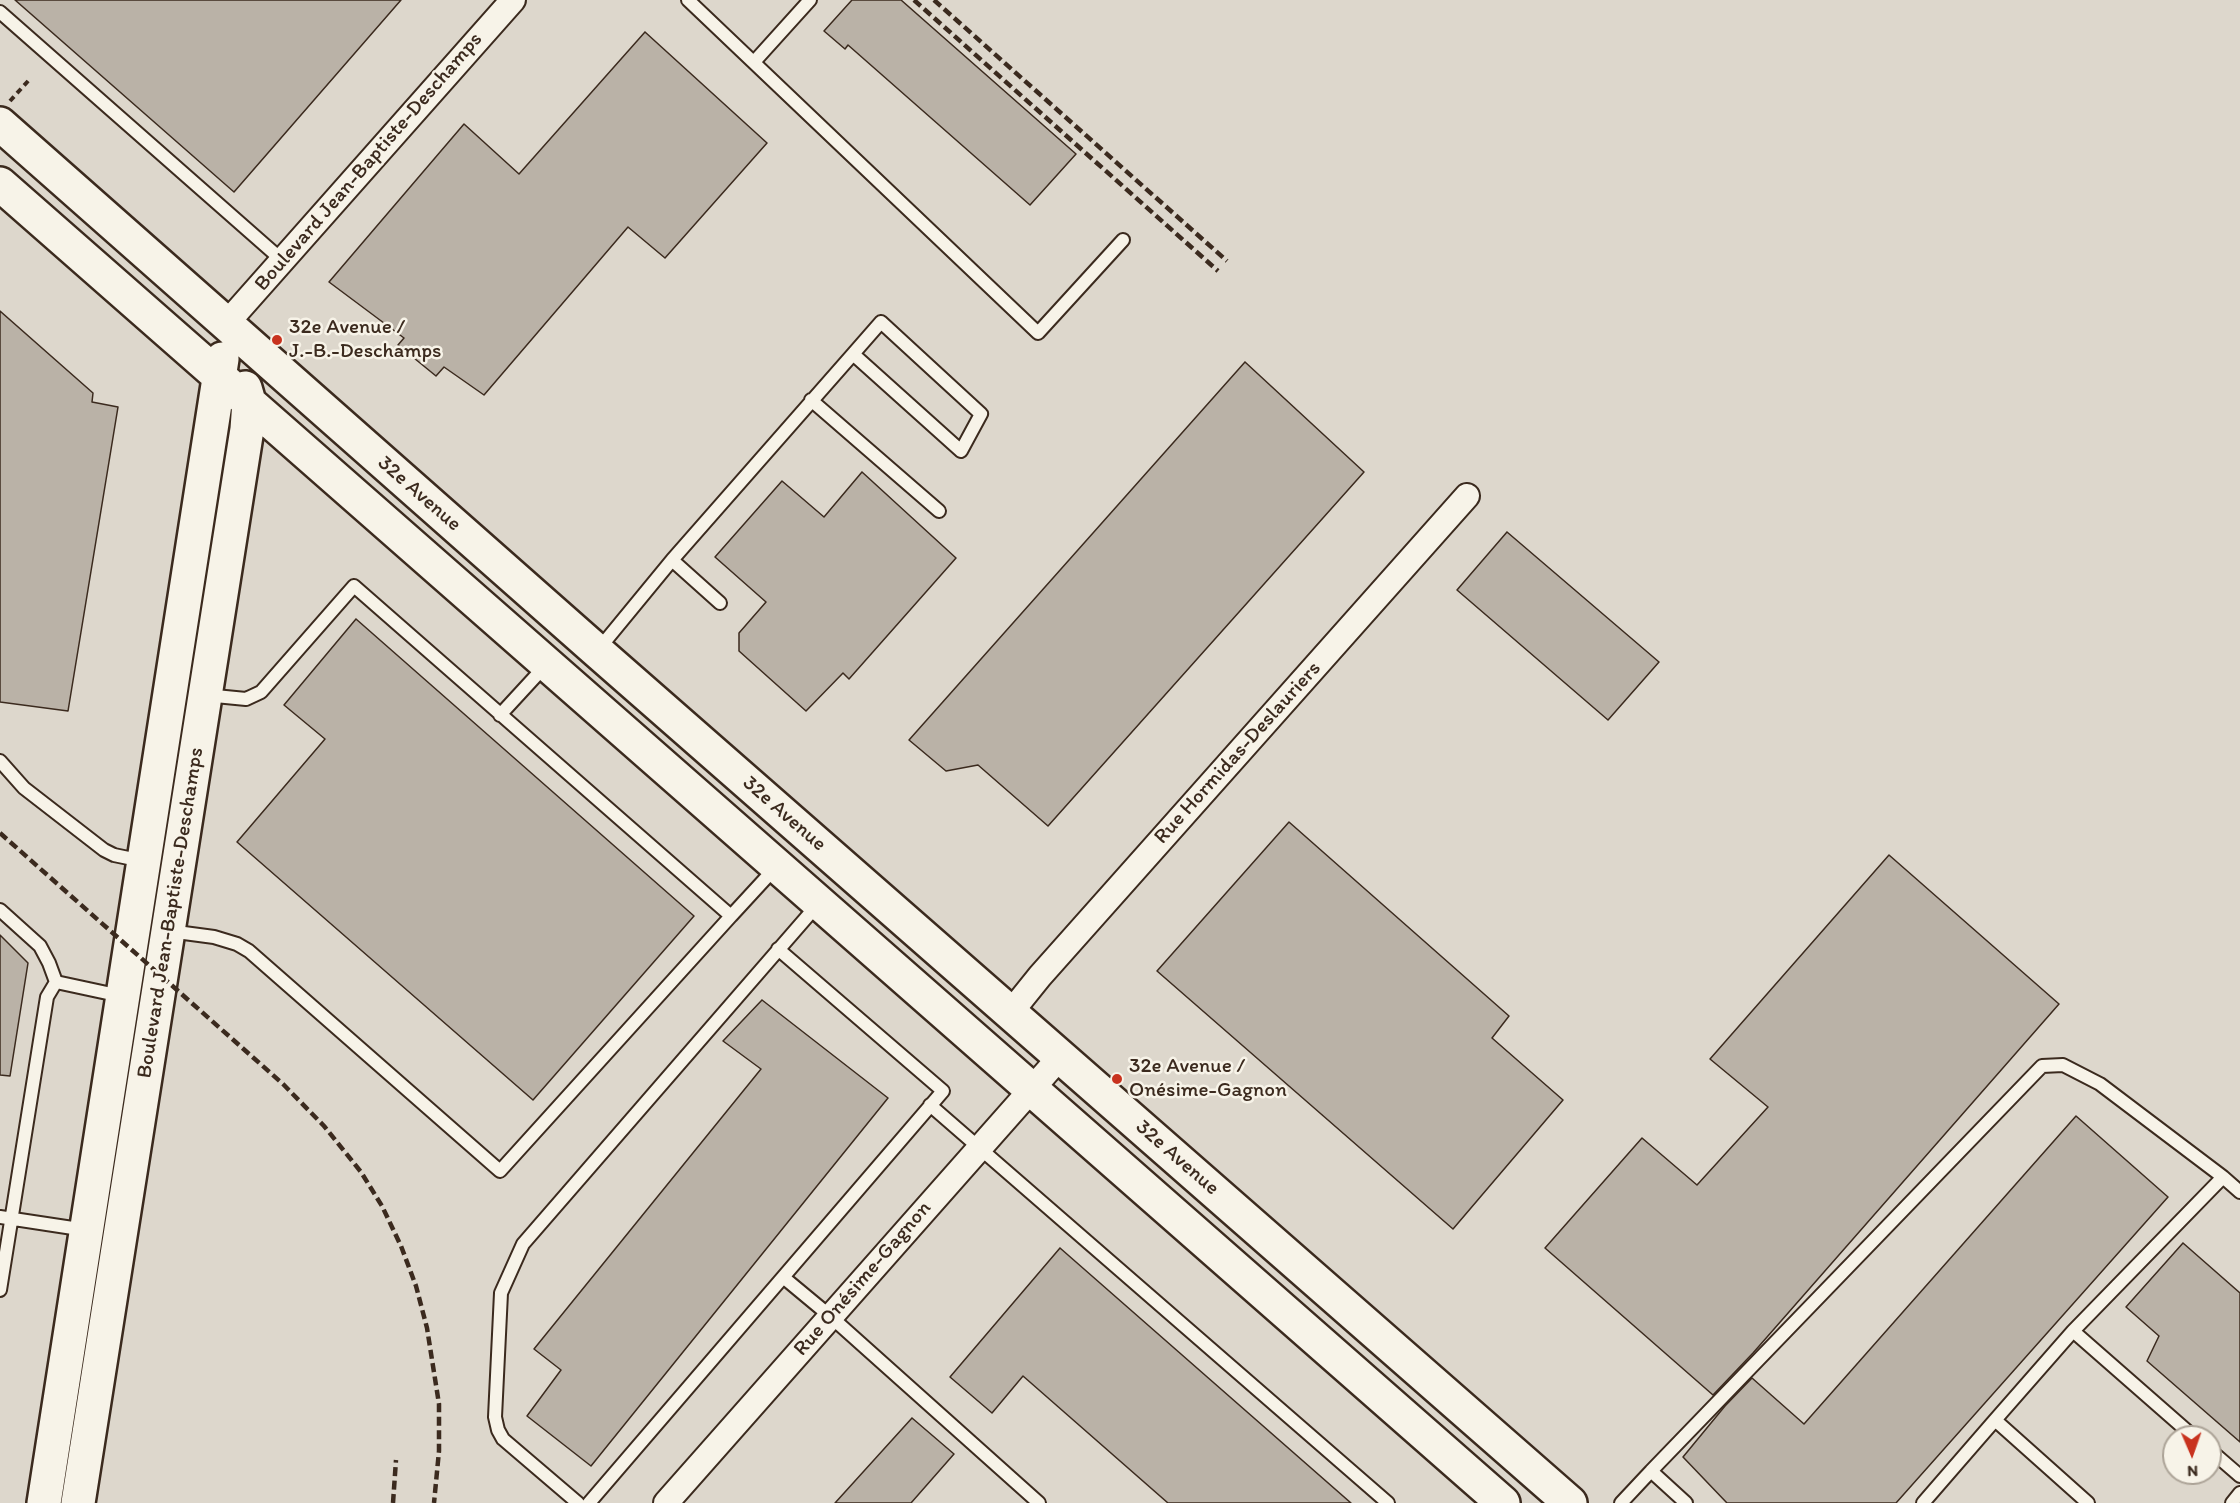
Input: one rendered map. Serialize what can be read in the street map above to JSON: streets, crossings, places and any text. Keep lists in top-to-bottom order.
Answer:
{
  "streets": {
    "street": [
      "Boulevard Jean-Baptiste-Deschamps",
      "32e Avenue",
      "Rue Hormidas-Deslauriers",
      "Rue Onésime-Gagnon"
    ]
  },
  "crossings": [
    ["Boulevard Jean-Baptiste-Deschamps", "32e Avenue"],
    ["32e Avenue", "Rue Hormidas-Deslauriers"],
    ["32e Avenue", "Rue Onésime-Gagnon"]
  ],
  "places": ["32e Avenue / J.-B.-Deschamps", "32e Avenue / Onésime-Gagnon"],
  "north": "bottom"
}
